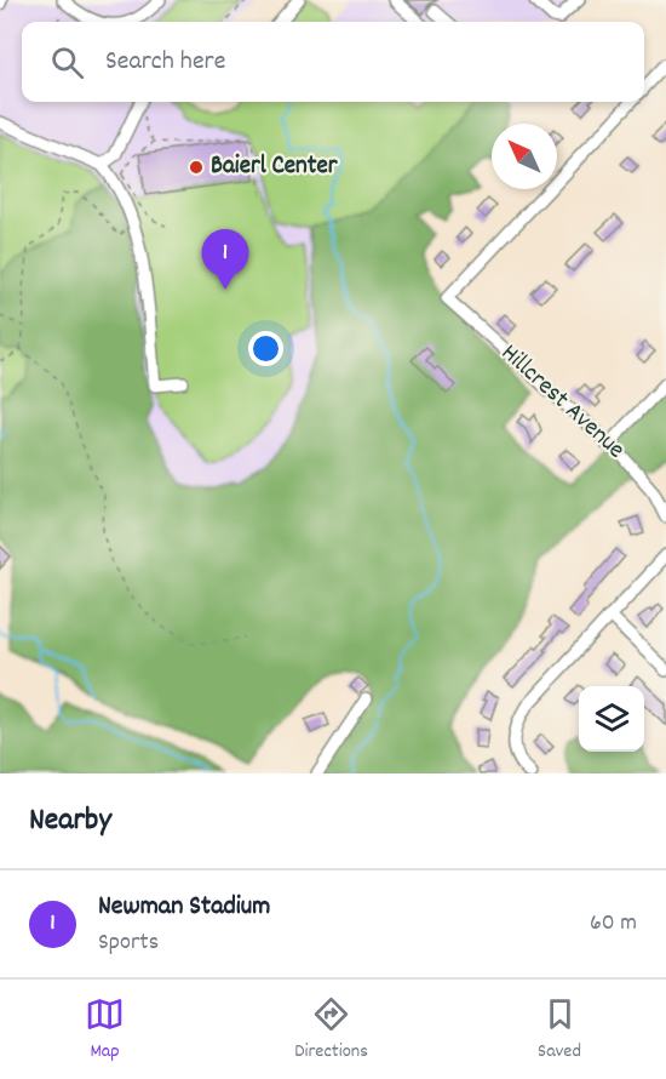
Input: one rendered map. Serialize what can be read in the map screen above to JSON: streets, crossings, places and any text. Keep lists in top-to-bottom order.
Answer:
{
  "streets": {
    "street": ["Hillcrest Avenue"]
  },
  "places": ["Baierl Center"],
  "north": "top left",
  "page": {
    "search": "Search here",
    "pins": "1",
    "heading": "Nearby",
    "list": [
      {
        "mark": "1",
        "name": "Newman Stadium",
        "note": "Sports",
        "value": "60 m"
      }
    ],
    "nav": ["Map", "Directions", "Saved"]
  }
}
